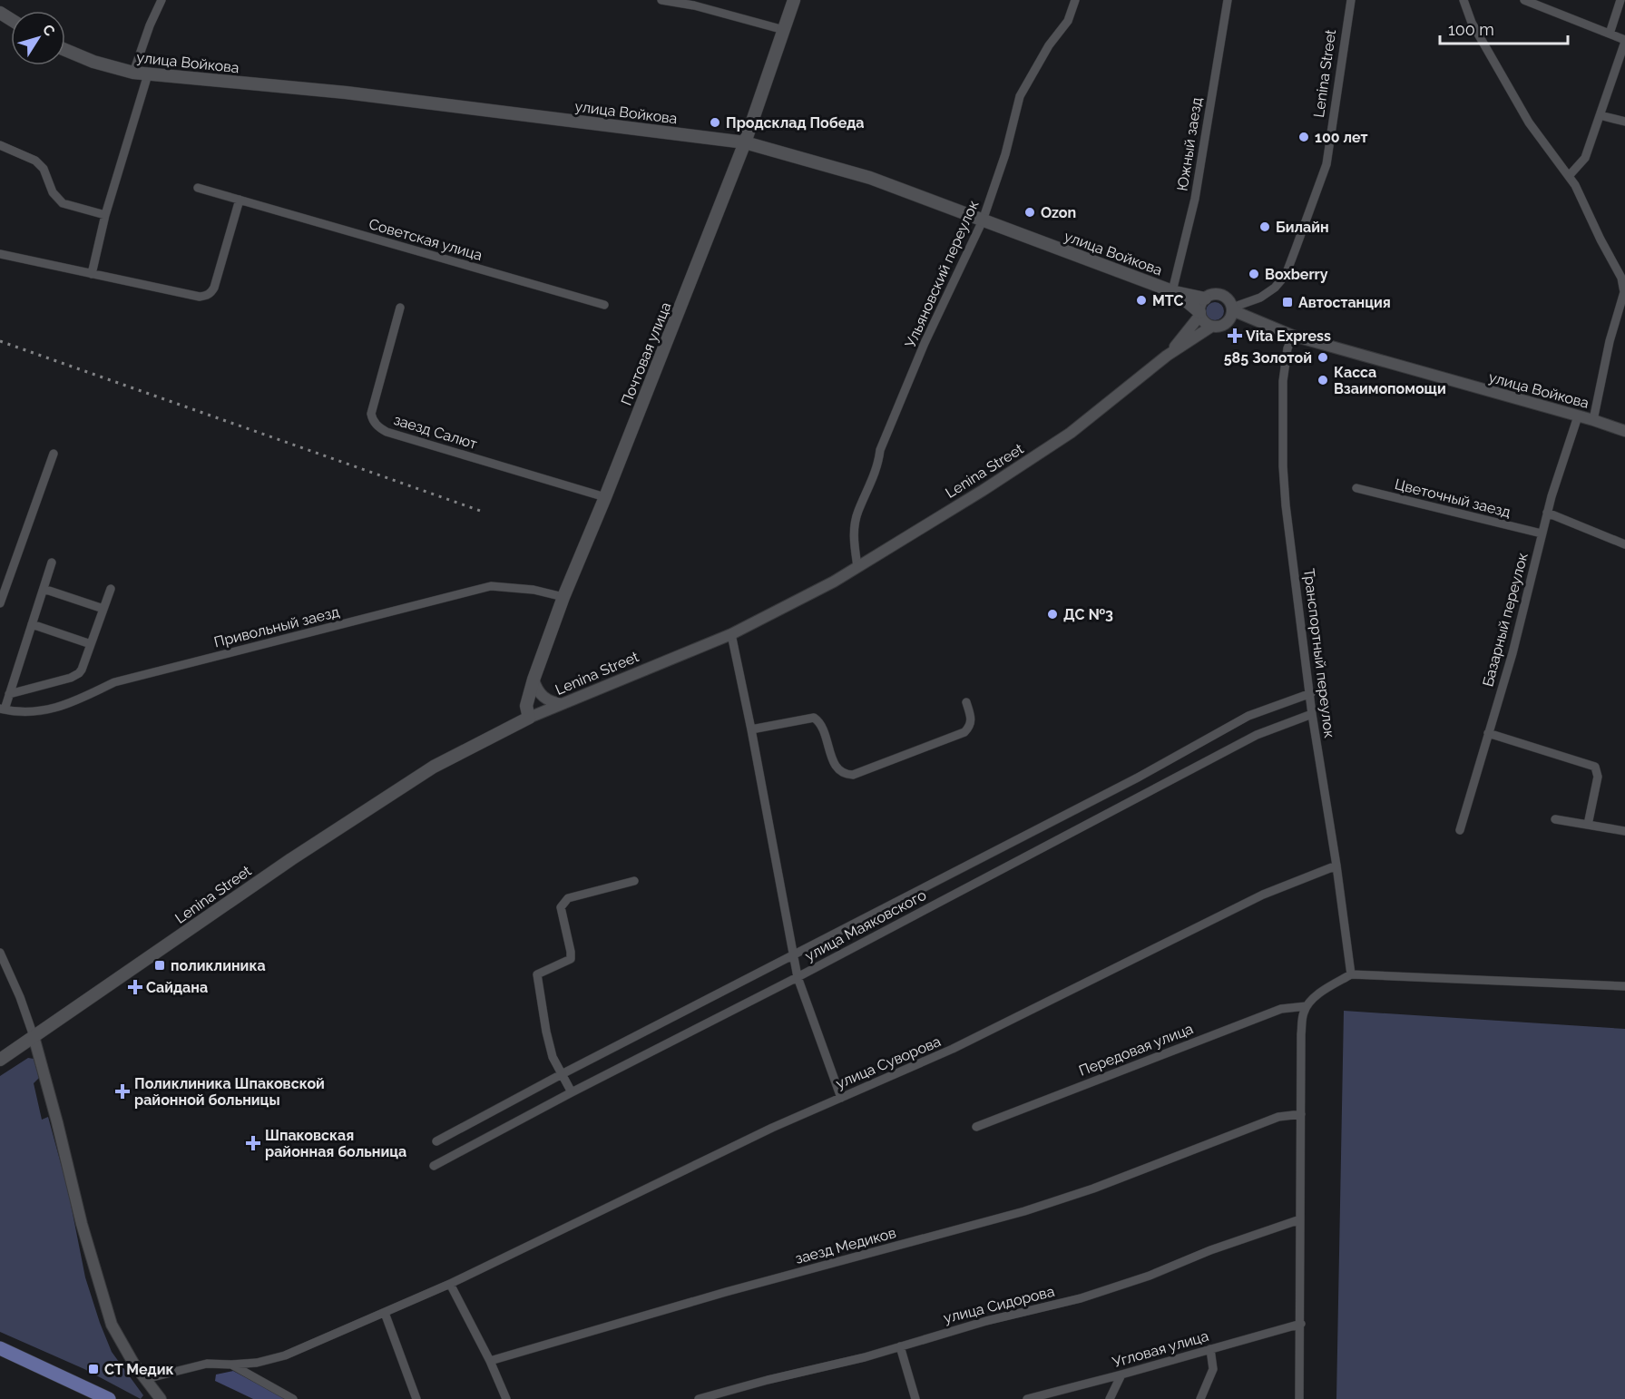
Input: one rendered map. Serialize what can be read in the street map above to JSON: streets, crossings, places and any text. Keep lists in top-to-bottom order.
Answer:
{
  "streets": {
    "main road": ["улица Войкова", "Lenina Street", "Почтовая улица"],
    "street": [
      "Южный заезд",
      "Советская улица",
      "Ульяновский переулок",
      "заезд Салют",
      "Цветочный заезд",
      "Базарный переулок",
      "Привольный заезд",
      "Транспортный переулок",
      "улица Маяковского",
      "Передовая улица",
      "улица Суворова",
      "заезд Медиков",
      "улица Сидорова",
      "Угловая улица"
    ]
  },
  "crossings": [
    ["улица Войкова", "Lenina Street"],
    ["улица Войкова", "Южный заезд"],
    ["улица Войкова", "Ульяновский переулок"],
    ["улица Войкова", "Почтовая улица"],
    ["улица Войкова", "Базарный переулок"],
    ["улица Войкова", "Транспортный переулок"],
    ["Lenina Street", "Ульяновский переулок"],
    ["Lenina Street", "Почтовая улица"],
    ["Почтовая улица", "заезд Салют"],
    ["Почтовая улица", "Привольный заезд"],
    ["Цветочный заезд", "Базарный переулок"],
    ["Транспортный переулок", "улица Маяковского"],
    ["Транспортный переулок", "улица Суворова"]
  ],
  "places": {
    "other": [
      "Продсклад Победа",
      "100 лет",
      "Ozon",
      "Билайн",
      "Boxberry",
      "МТС",
      "585 Золотой",
      "Касса Взаимопомощи",
      "ДС №3"
    ],
    "transit": ["Автостанция", "поликлиника", "СТ Медик"],
    "health": [
      "Vita Express",
      "Сайдана",
      "Поликлиника Шпаковской районной больницы",
      "Шпаковская районная больница"
    ]
  },
  "scale_bar": "100 m",
  "north": "top right"
}
